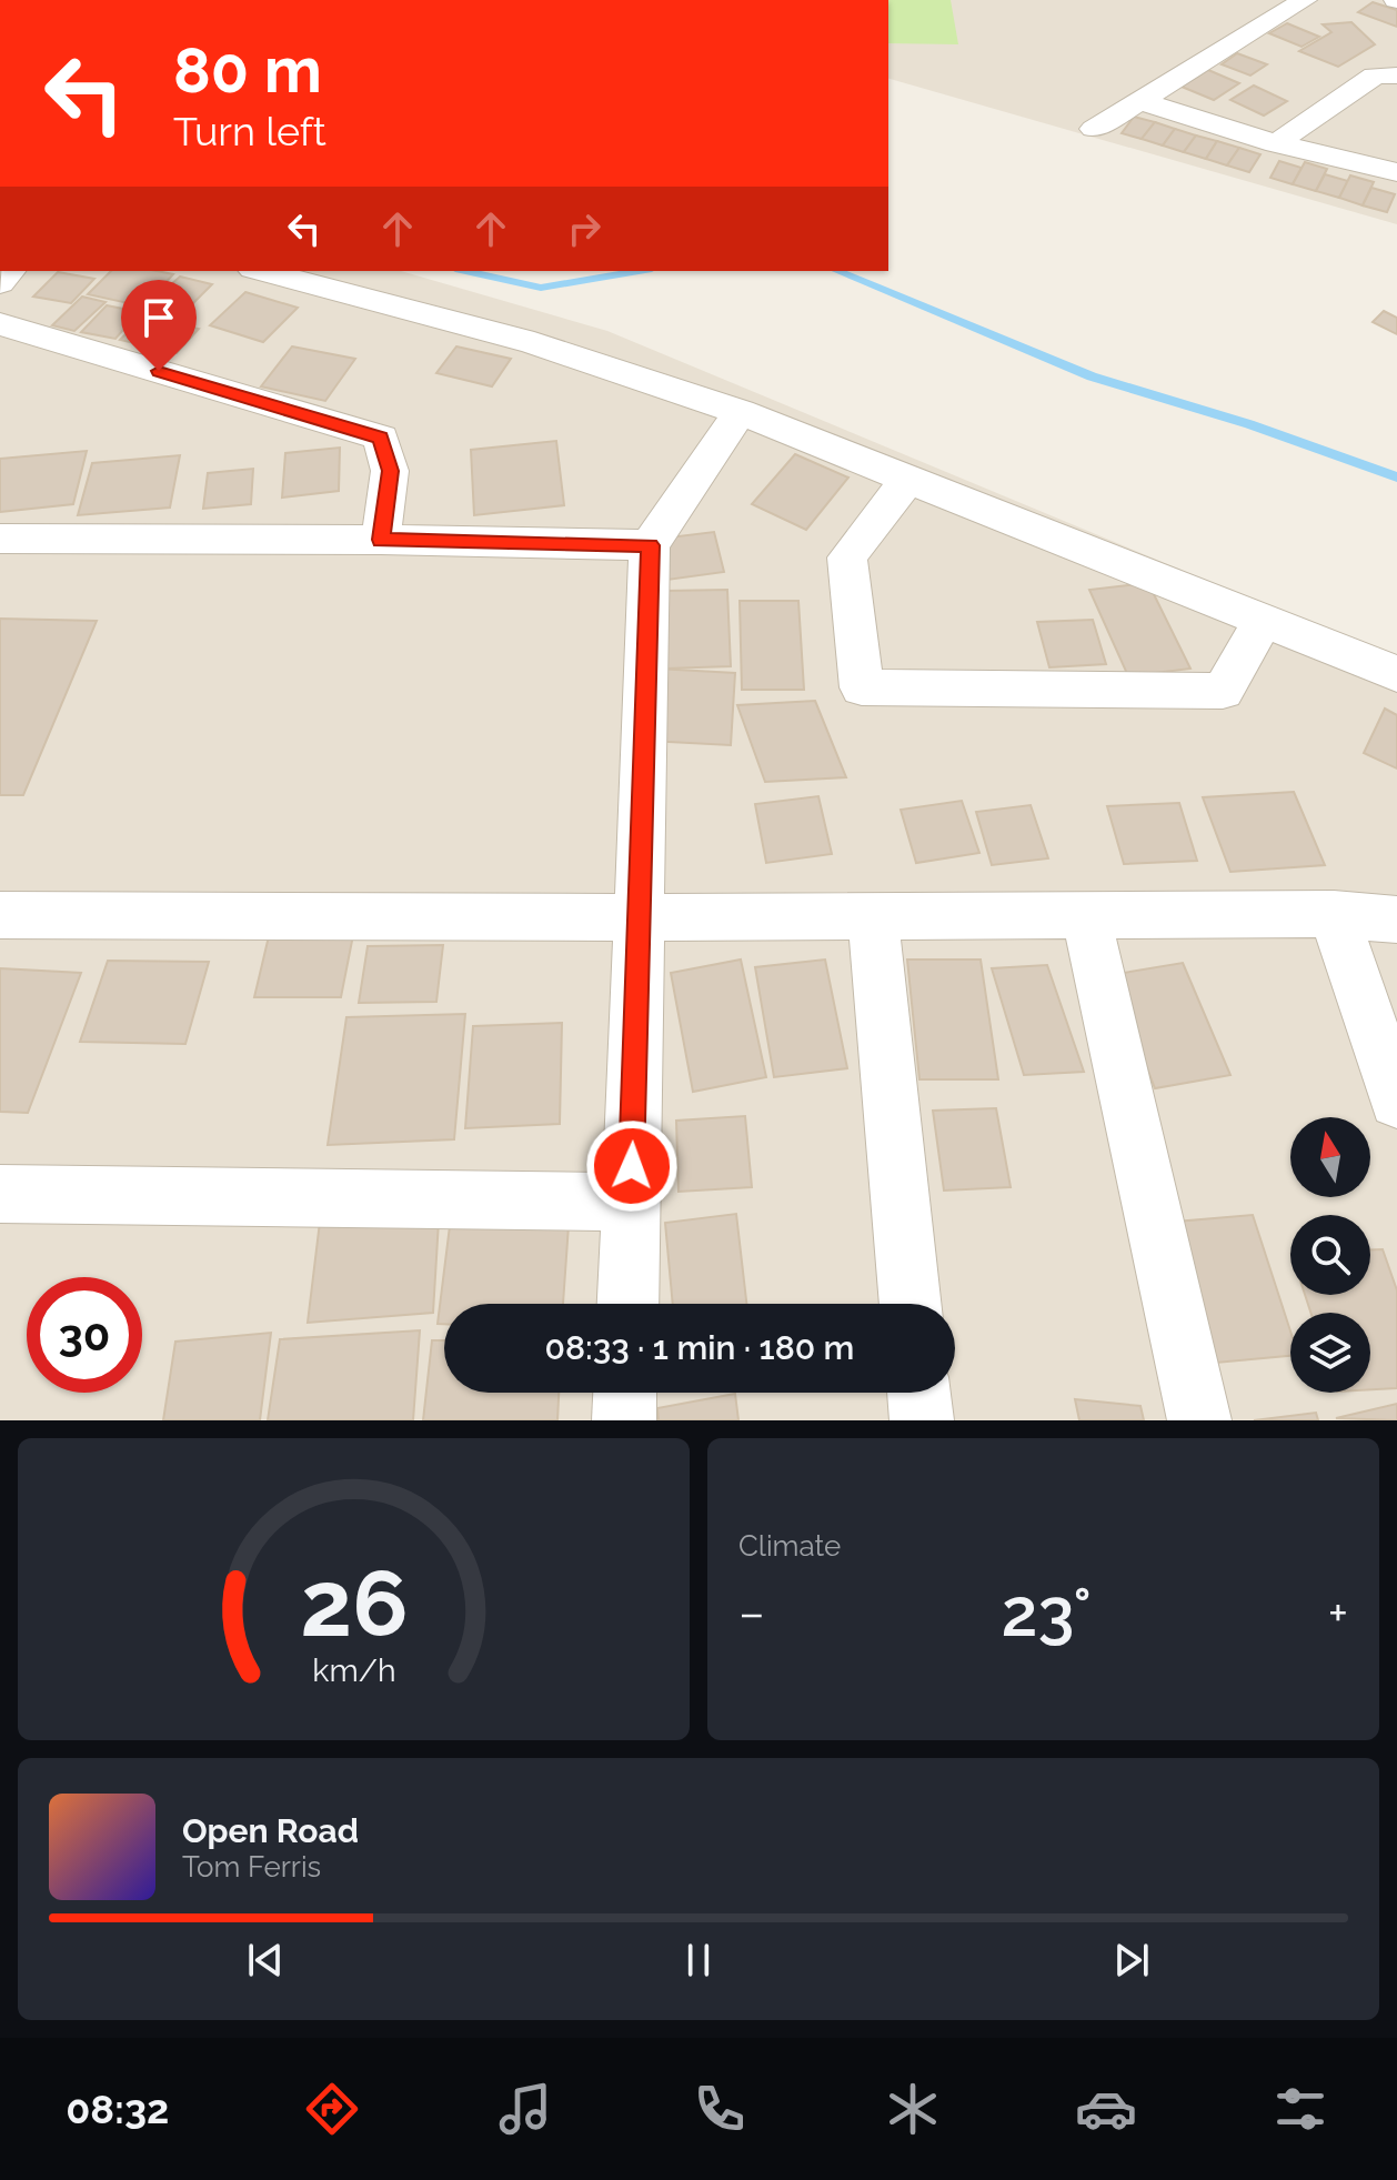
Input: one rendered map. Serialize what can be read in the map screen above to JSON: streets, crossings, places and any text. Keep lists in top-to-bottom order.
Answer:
{
  "north": "top",
  "page": {
    "turn": ["80 m", "Turn left"],
    "limit": "30",
    "trip": "08:33 · 1 min · 180 m",
    "tile": "Climate",
    "heat": ["−", "23°", "+"],
    "song": ["Open Road", "Tom Ferris"],
    "tabs": "08:32",
    "gauge": ["26", "km/h"]
  }
}
